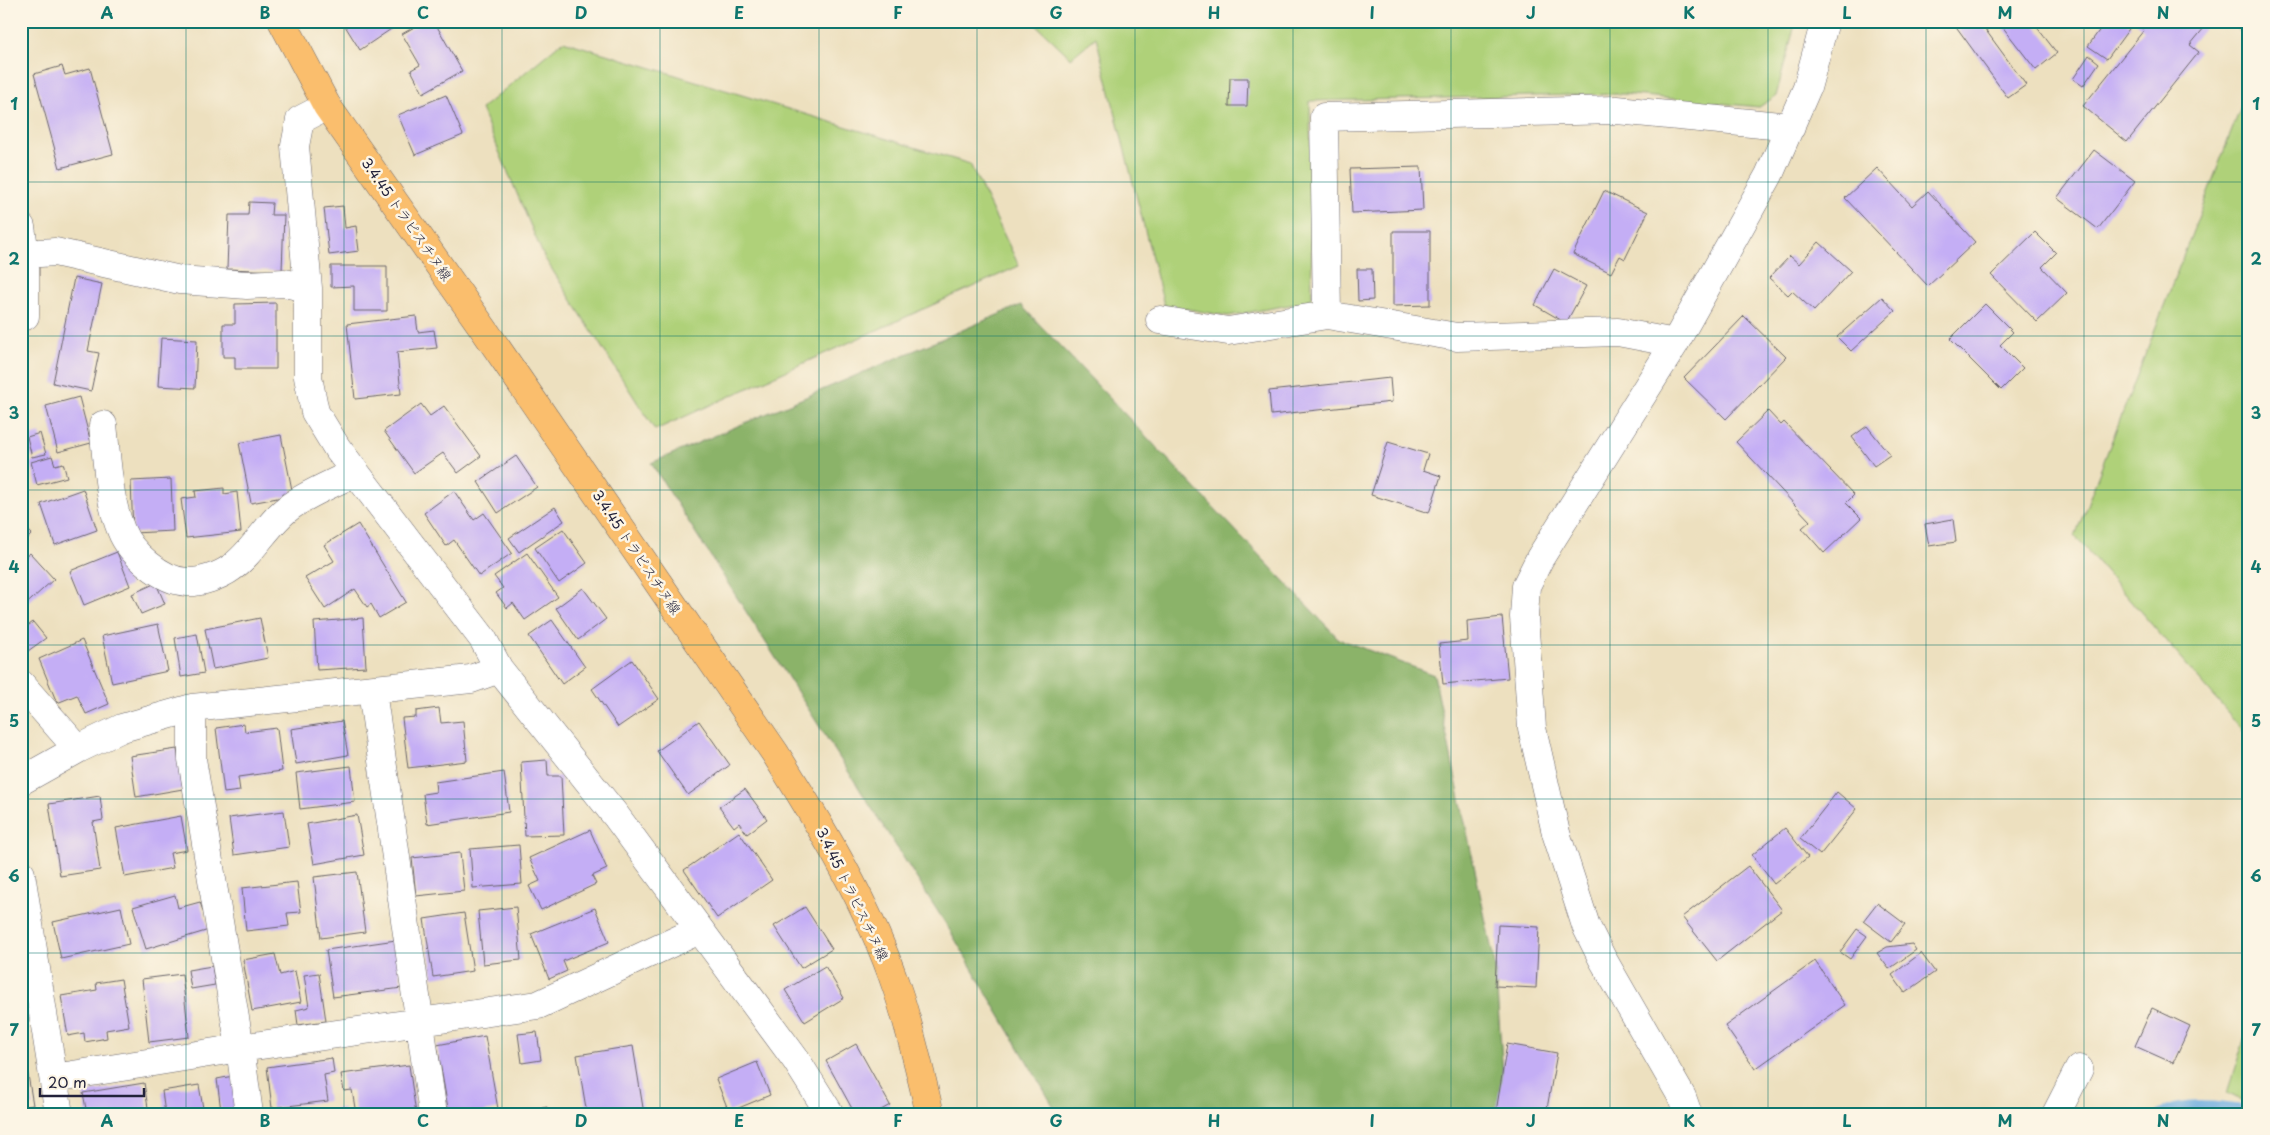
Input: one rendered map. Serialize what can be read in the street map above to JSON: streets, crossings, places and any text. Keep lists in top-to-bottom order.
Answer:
{
  "streets": {
    "main road": ["3.4.45 トラピスチヌ線"]
  },
  "scale_bar": "20 m",
  "grid": {
    "columns": [
      "A",
      "B",
      "C",
      "D",
      "E",
      "F",
      "G",
      "H",
      "I",
      "J",
      "K",
      "L",
      "M",
      "N"
    ],
    "rows": [
      "1",
      "2",
      "3",
      "4",
      "5",
      "6",
      "7"
    ]
  }
}
